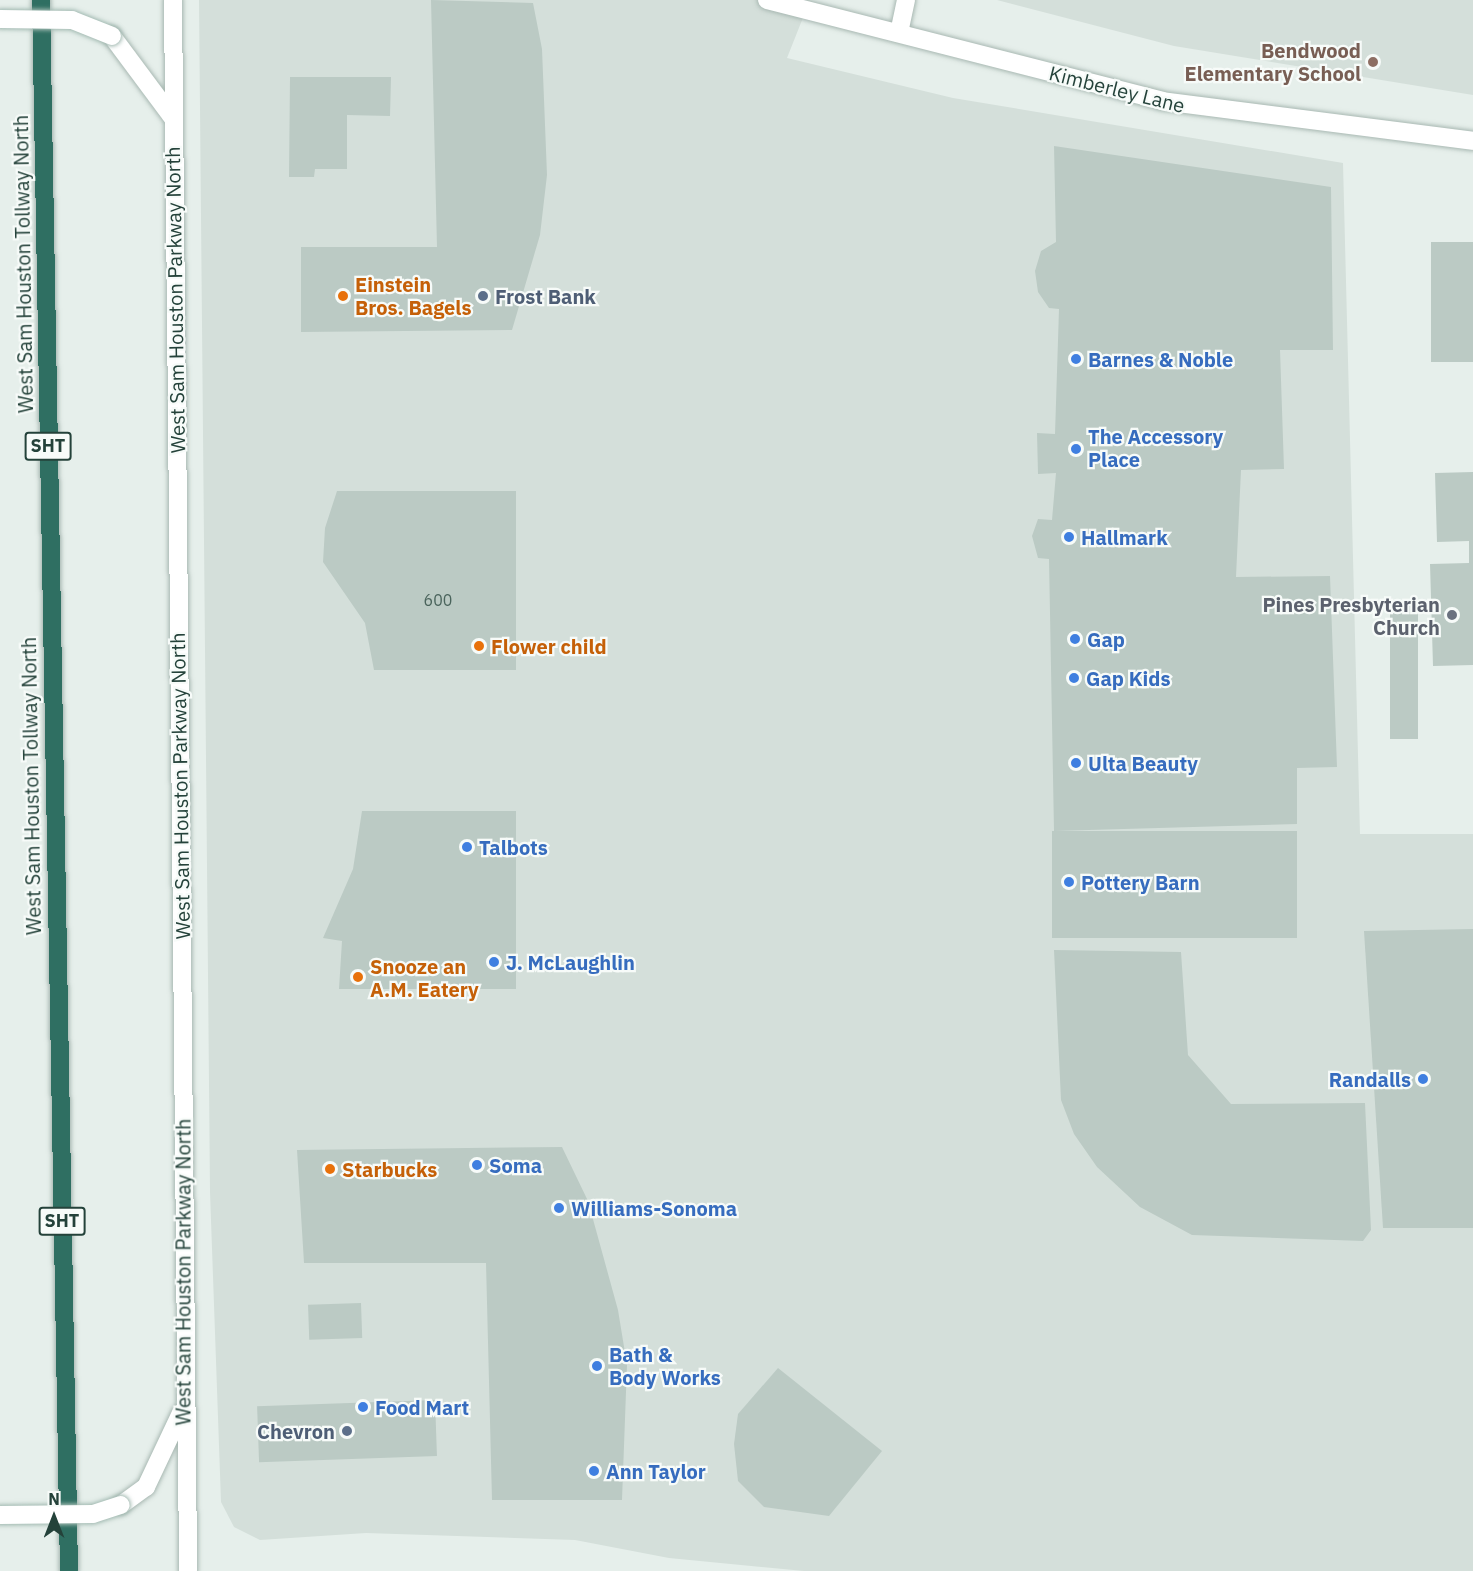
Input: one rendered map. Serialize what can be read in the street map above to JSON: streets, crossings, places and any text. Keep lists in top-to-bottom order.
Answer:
{
  "streets": {
    "highway": ["West Sam Houston Tollway North", "SHT"],
    "main road": ["Kimberley Lane", "West Sam Houston Parkway North"]
  },
  "places": [
    "Bendwood Elementary School",
    "Einstein Bros. Bagels",
    "Frost Bank",
    "Barnes & Noble",
    "The Accessory Place",
    "Hallmark",
    "Pines Presbyterian Church",
    "Gap",
    "Flower child",
    "Gap Kids",
    "Ulta Beauty",
    "Talbots",
    "Pottery Barn",
    "J. McLaughlin",
    "Snooze an A.M. Eatery",
    "Randalls",
    "Soma",
    "Starbucks",
    "Williams-Sonoma",
    "Bath & Body Works",
    "Food Mart",
    "Chevron",
    "Ann Taylor"
  ],
  "house_numbers": ["600"],
  "north": "top"
}
